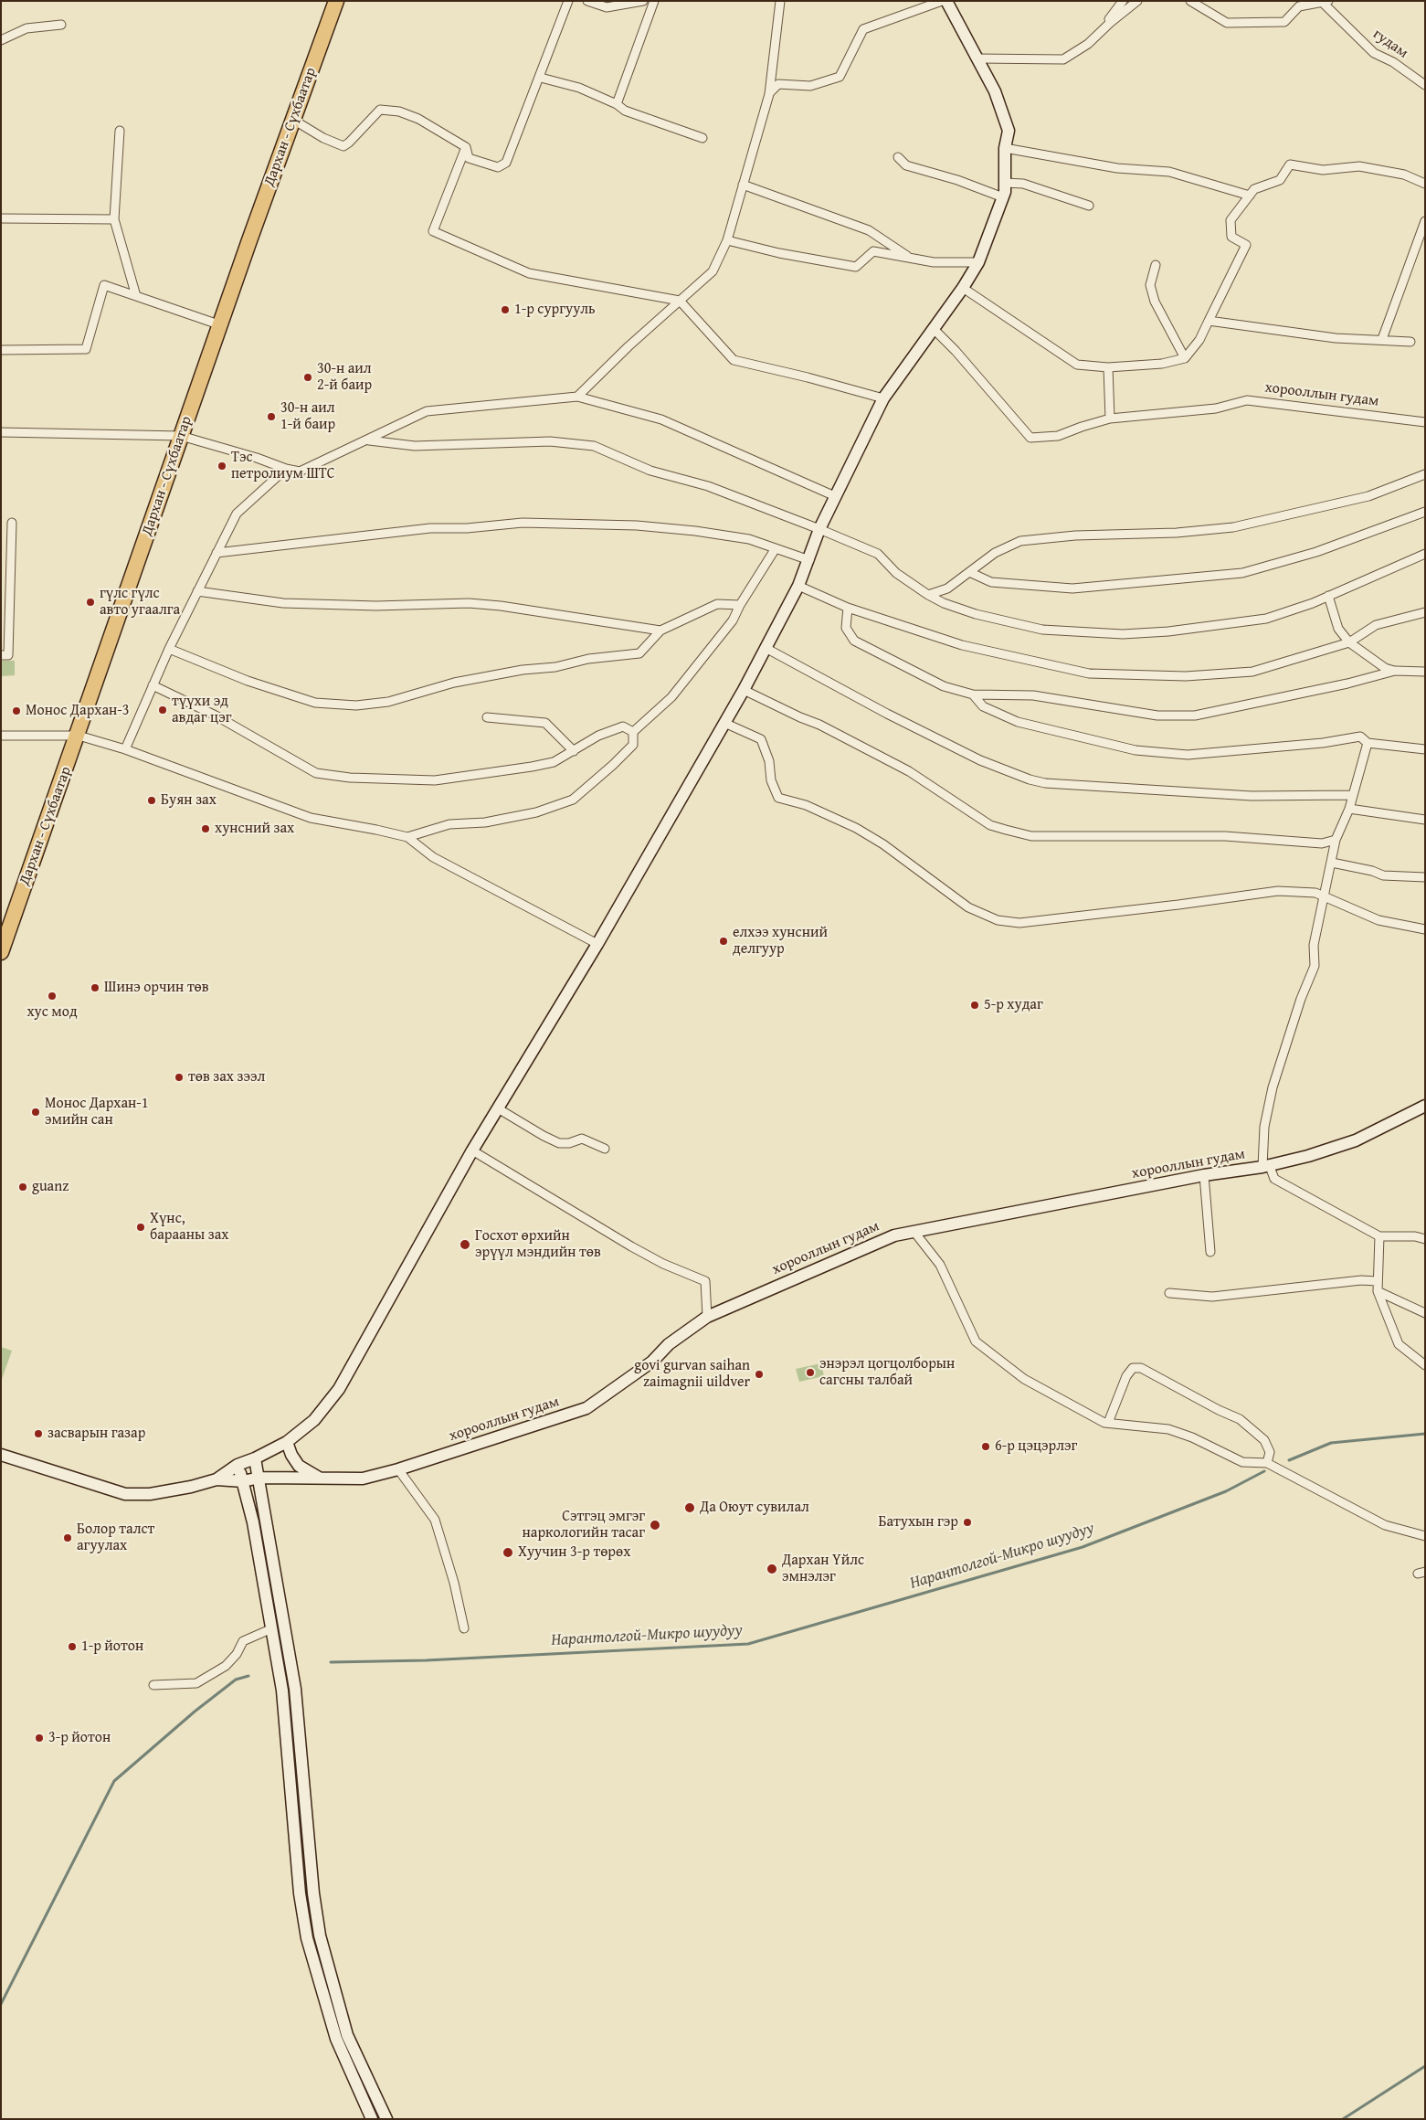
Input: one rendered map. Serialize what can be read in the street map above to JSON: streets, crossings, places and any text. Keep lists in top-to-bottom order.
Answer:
{
  "streets": {
    "highway": ["Дархан - Сүхбаатар"],
    "street": ["гудам", "хорооллын гудам"]
  },
  "water": ["Нарантолгой-Микро шуудуу"],
  "places": [
    "1-р сургууль",
    "30-н аил 2-й баир",
    "30-н аил 1-й баир",
    "Тэс петролиум ШТС",
    "гүлс гүлс авто угаалга",
    "түүхи эд авдаг цэг",
    "Монос Дархан-3",
    "Буян зах",
    "хунсний зах",
    "елхээ хунсний делгуур",
    "Шинэ орчин төв",
    "хус мод",
    "5-р худаг",
    "төв зах зээл",
    "Монос Дархан-1 эмийн сан",
    "guanz",
    "Хүнс, барааны зах",
    "Госхот өрхийн эрүүл мэндийн төв",
    "энэрэл цогцолборын сагсны талбай",
    "govi gurvan saihan zaimagnii uildver",
    "засварын газар",
    "6-р цэцэрлэг",
    "Да Оюут сувилал",
    "Батухын гэр",
    "Сэтгэц эмгэг наркологийн тасаг",
    "Болор талст агуулах",
    "Хуучин 3-р төрөх",
    "Дархан Үйлс эмнэлэг",
    "1-р йотон",
    "3-р йотон"
  ]
}
